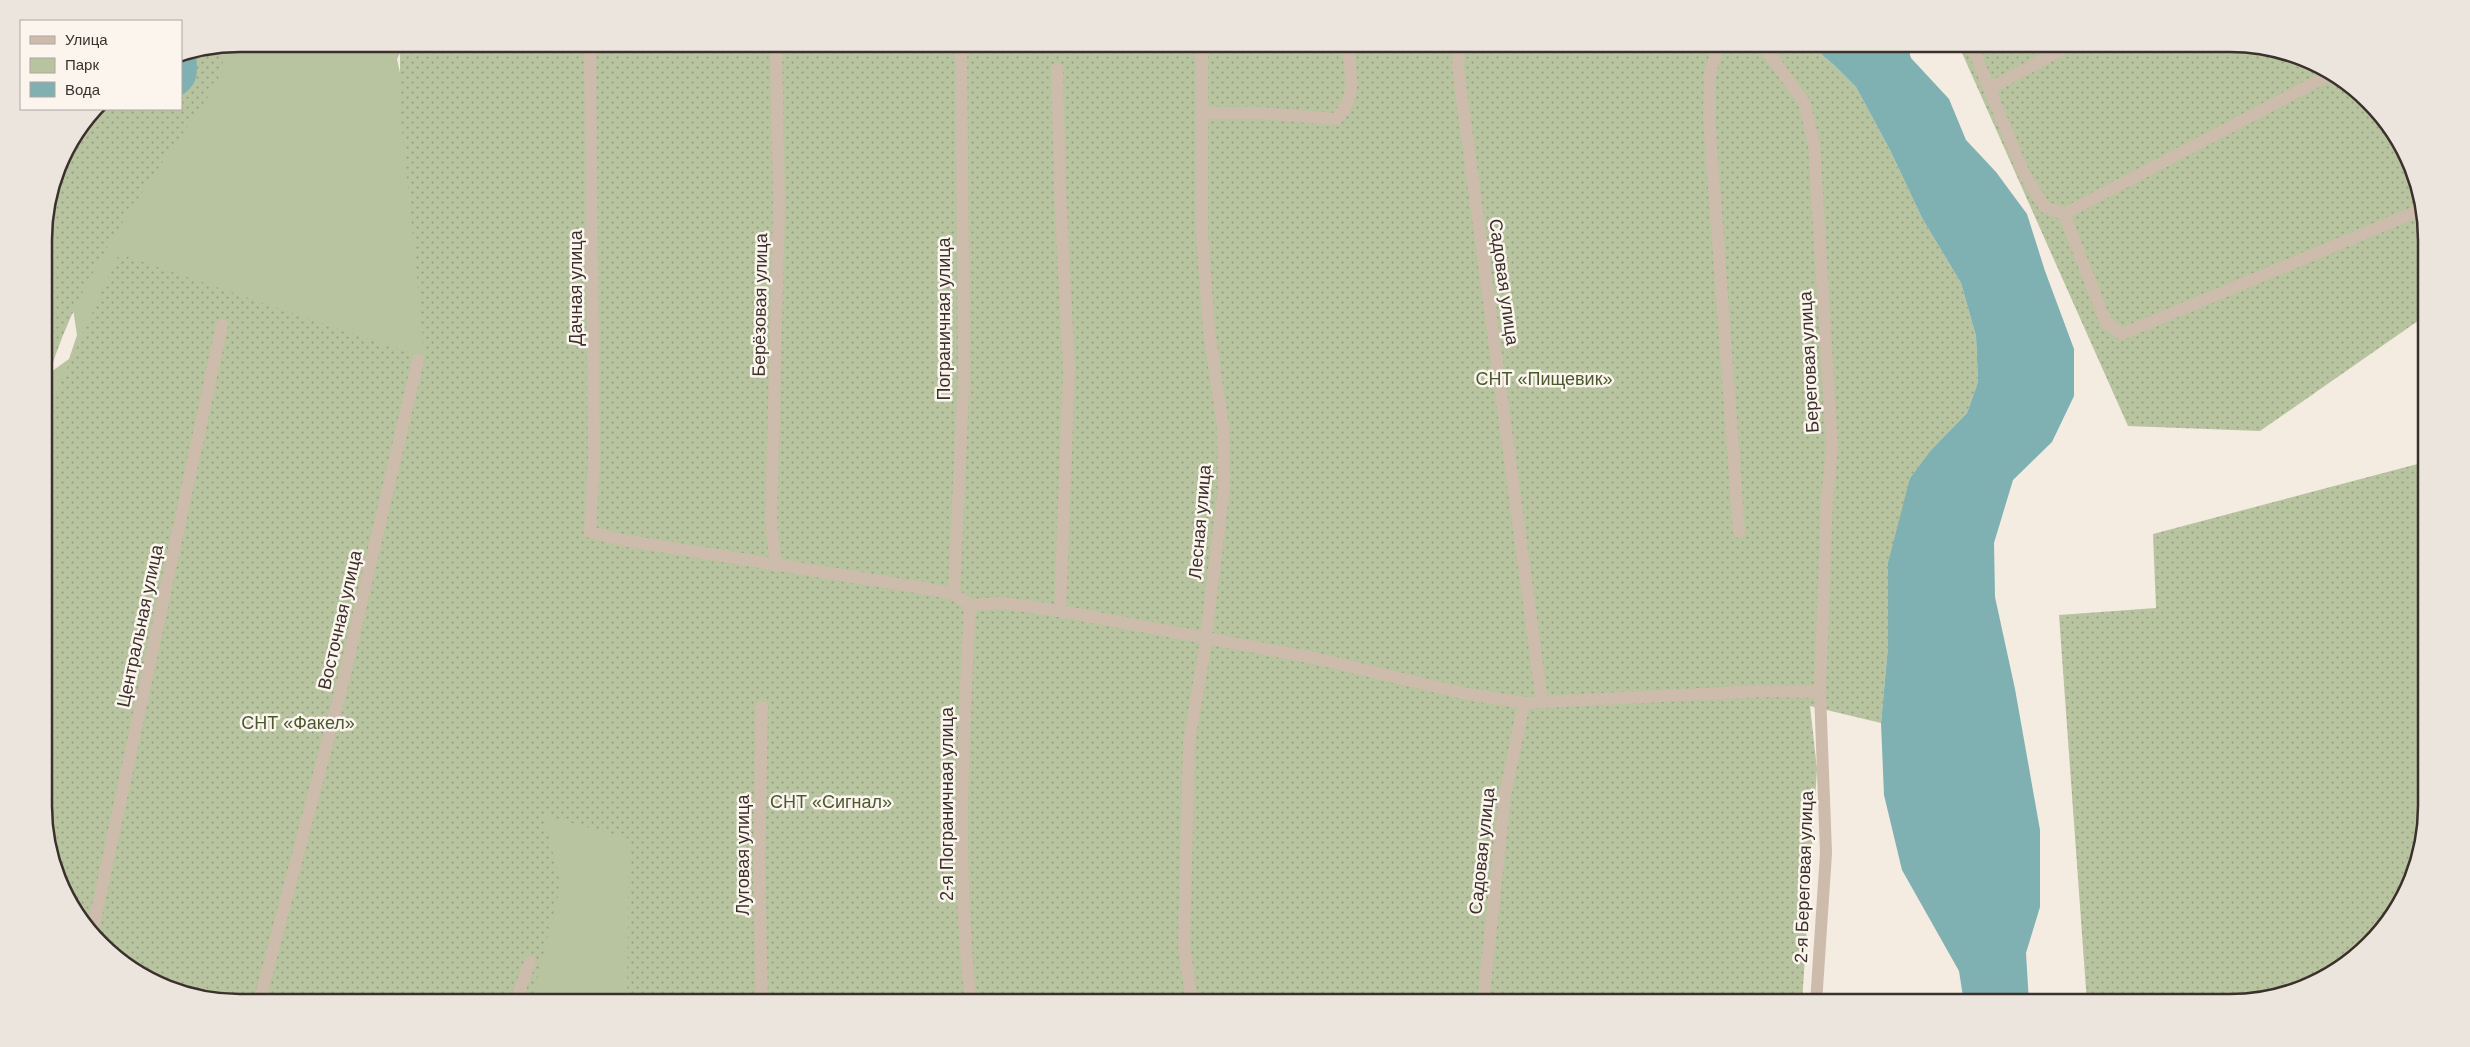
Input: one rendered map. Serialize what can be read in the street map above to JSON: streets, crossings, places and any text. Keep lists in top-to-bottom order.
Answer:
{
  "streets": {
    "street": [
      "Садовая улица",
      "Дачная улица",
      "Берёзовая улица",
      "Пограничная улица",
      "Береговая улица",
      "Лесная улица",
      "Восточная улица",
      "Центральная улица",
      "2-я Пограничная улица",
      "Луговая улица",
      "2-я Береговая улица"
    ]
  },
  "crossings": [
    ["Дачная улица", "Берёзовая улица"],
    ["Береговая улица", "2-я Береговая улица"]
  ],
  "parks": ["СНТ «Пищевик»", "СНТ «Факел»", "СНТ «Сигнал»"],
  "legend": ["Улица", "Парк", "Вода"]
}
